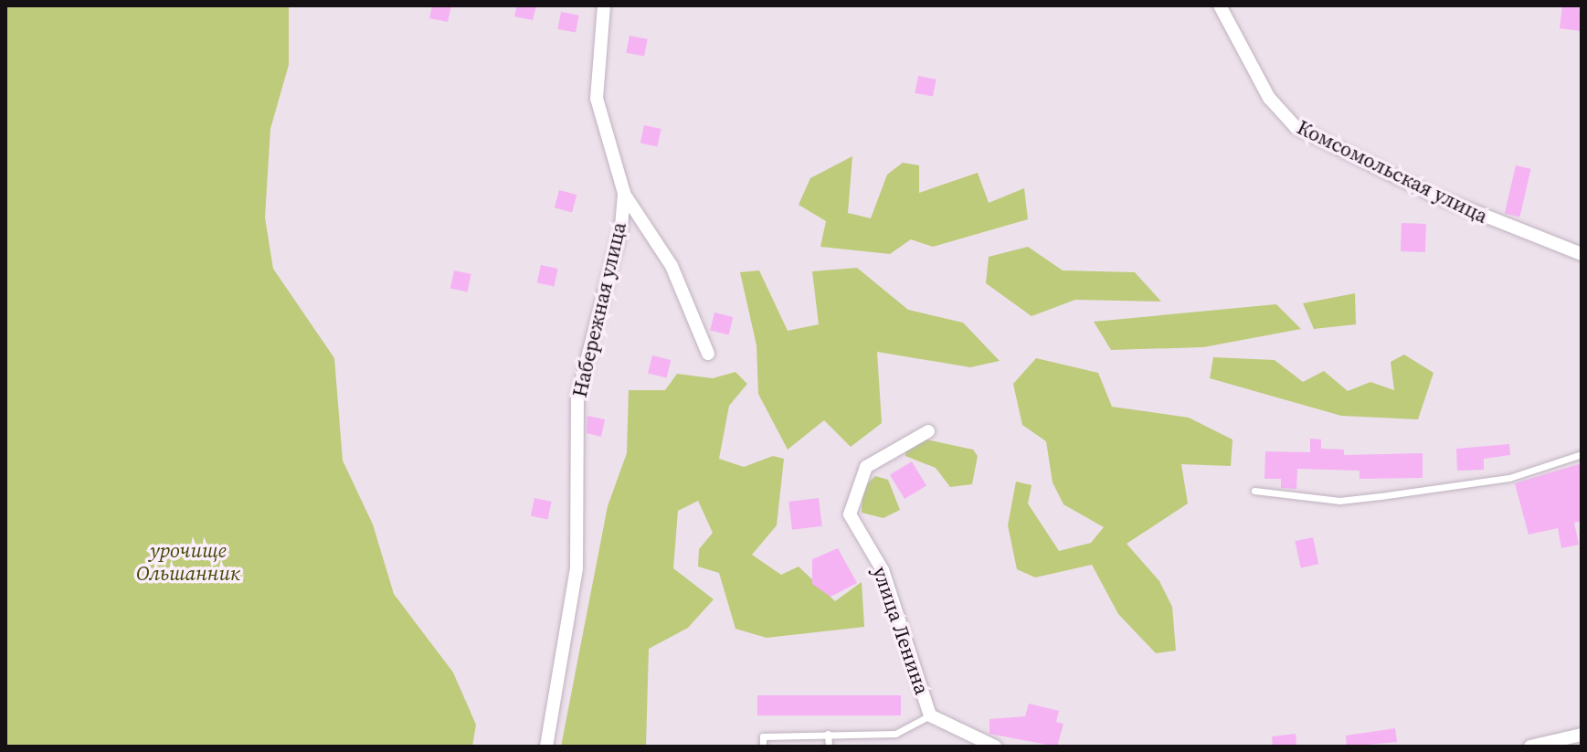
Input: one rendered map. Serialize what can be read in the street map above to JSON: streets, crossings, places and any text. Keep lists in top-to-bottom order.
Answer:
{
  "streets": {
    "street": ["Комсомольская улица", "Набережная улица", "улица Ленина"]
  },
  "parks": ["урочище Ольшанник"]
}
